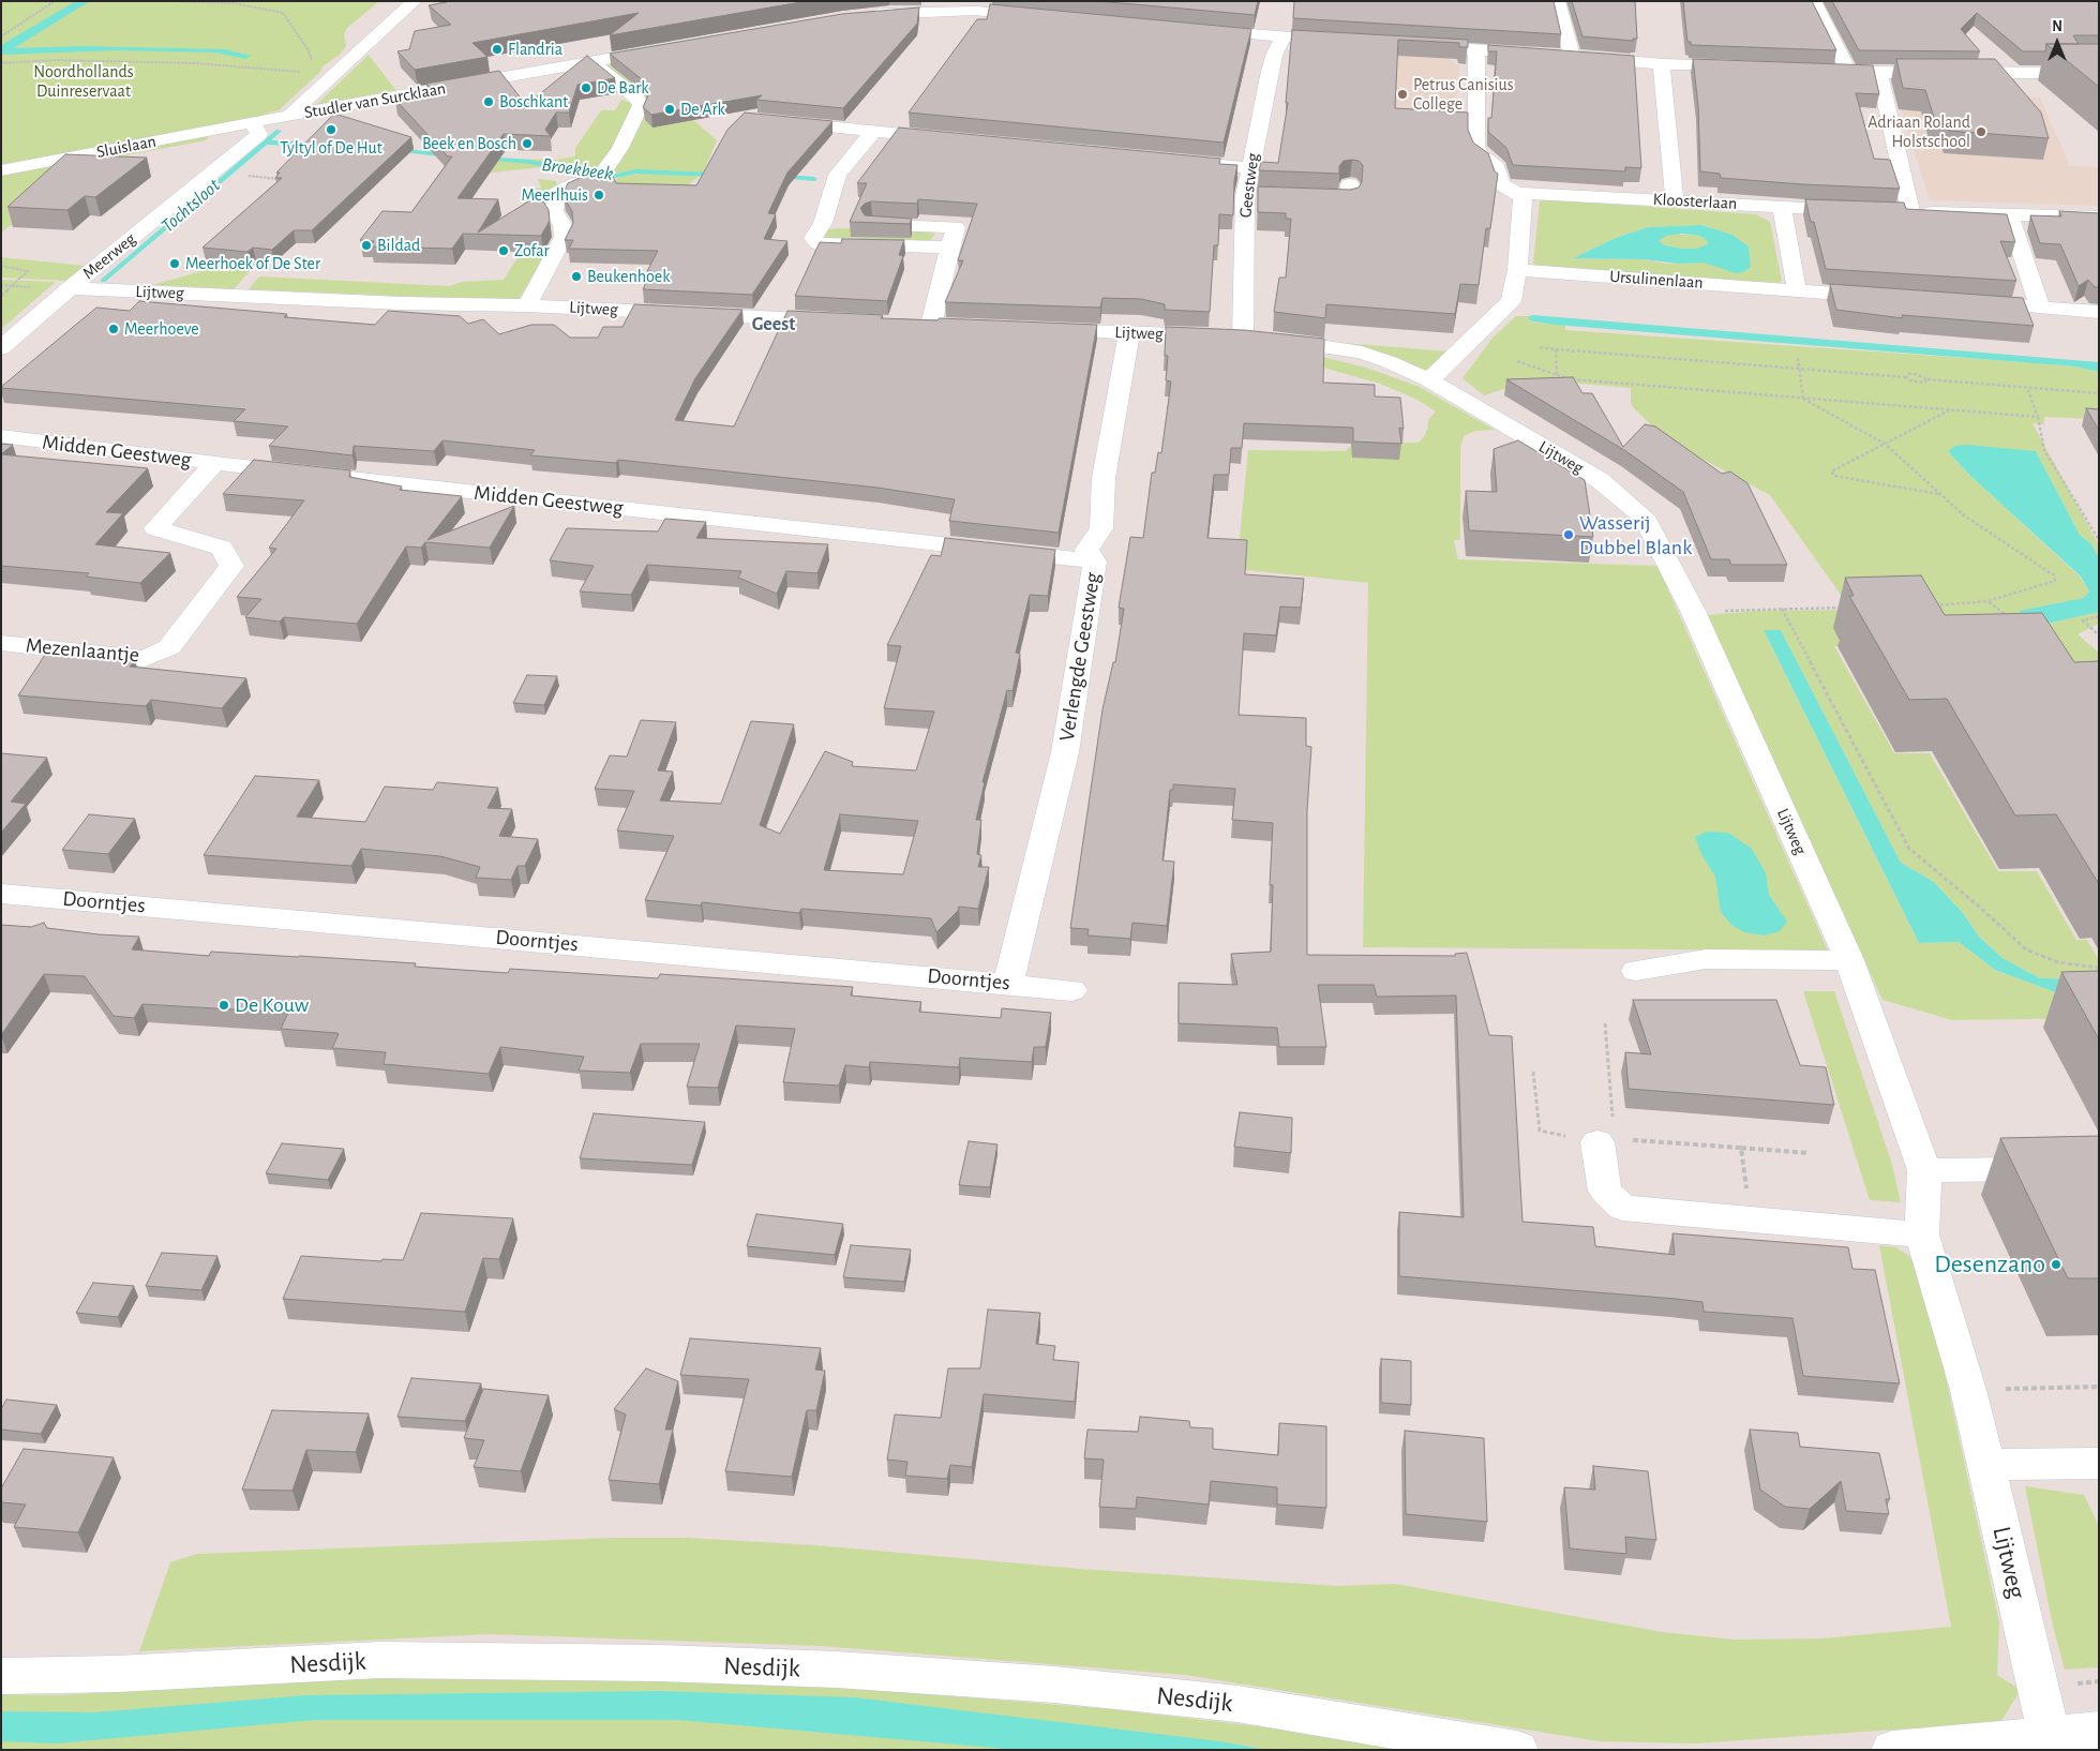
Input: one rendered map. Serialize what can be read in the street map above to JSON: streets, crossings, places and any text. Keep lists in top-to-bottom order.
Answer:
{
  "streets": {
    "street": [
      "Studler van Surcklaan",
      "Sluislaan",
      "Geestweg",
      "Kloosterlaan",
      "Meerweg",
      "Ursulinenlaan",
      "Lijtweg",
      "Midden Geestweg",
      "Mezenlaantje",
      "Verlengde Geestweg",
      "Doorntjes",
      "Nesdijk"
    ]
  },
  "crossings": [
    ["Studler van Surcklaan", "Sluislaan"],
    ["Studler van Surcklaan", "Meerweg"],
    ["Sluislaan", "Meerweg"],
    ["Geestweg", "Lijtweg"],
    ["Meerweg", "Lijtweg"],
    ["Lijtweg", "Verlengde Geestweg"],
    ["Midden Geestweg", "Mezenlaantje"],
    ["Midden Geestweg", "Verlengde Geestweg"],
    ["Verlengde Geestweg", "Doorntjes"]
  ],
  "districts": ["Geest"],
  "water": ["Broekbeek", "Tochtsloot"],
  "parks": ["Noordhollands Duinreservaat"],
  "places": [
    "Flandria",
    "De Bark",
    "Petrus Canisius College",
    "Boschkant",
    "De Ark",
    "Tyltyl of De Hut",
    "Adriaan Roland Holstschool",
    "Beek en Bosch",
    "Meerlhuis",
    "Bildad",
    "Zofar",
    "Meerhoek of De Ster",
    "Beukenhoek",
    "Meerhoeve",
    "Wasserij Dubbel Blank",
    "De Kouw",
    "Desenzano"
  ],
  "north": "top"
}
